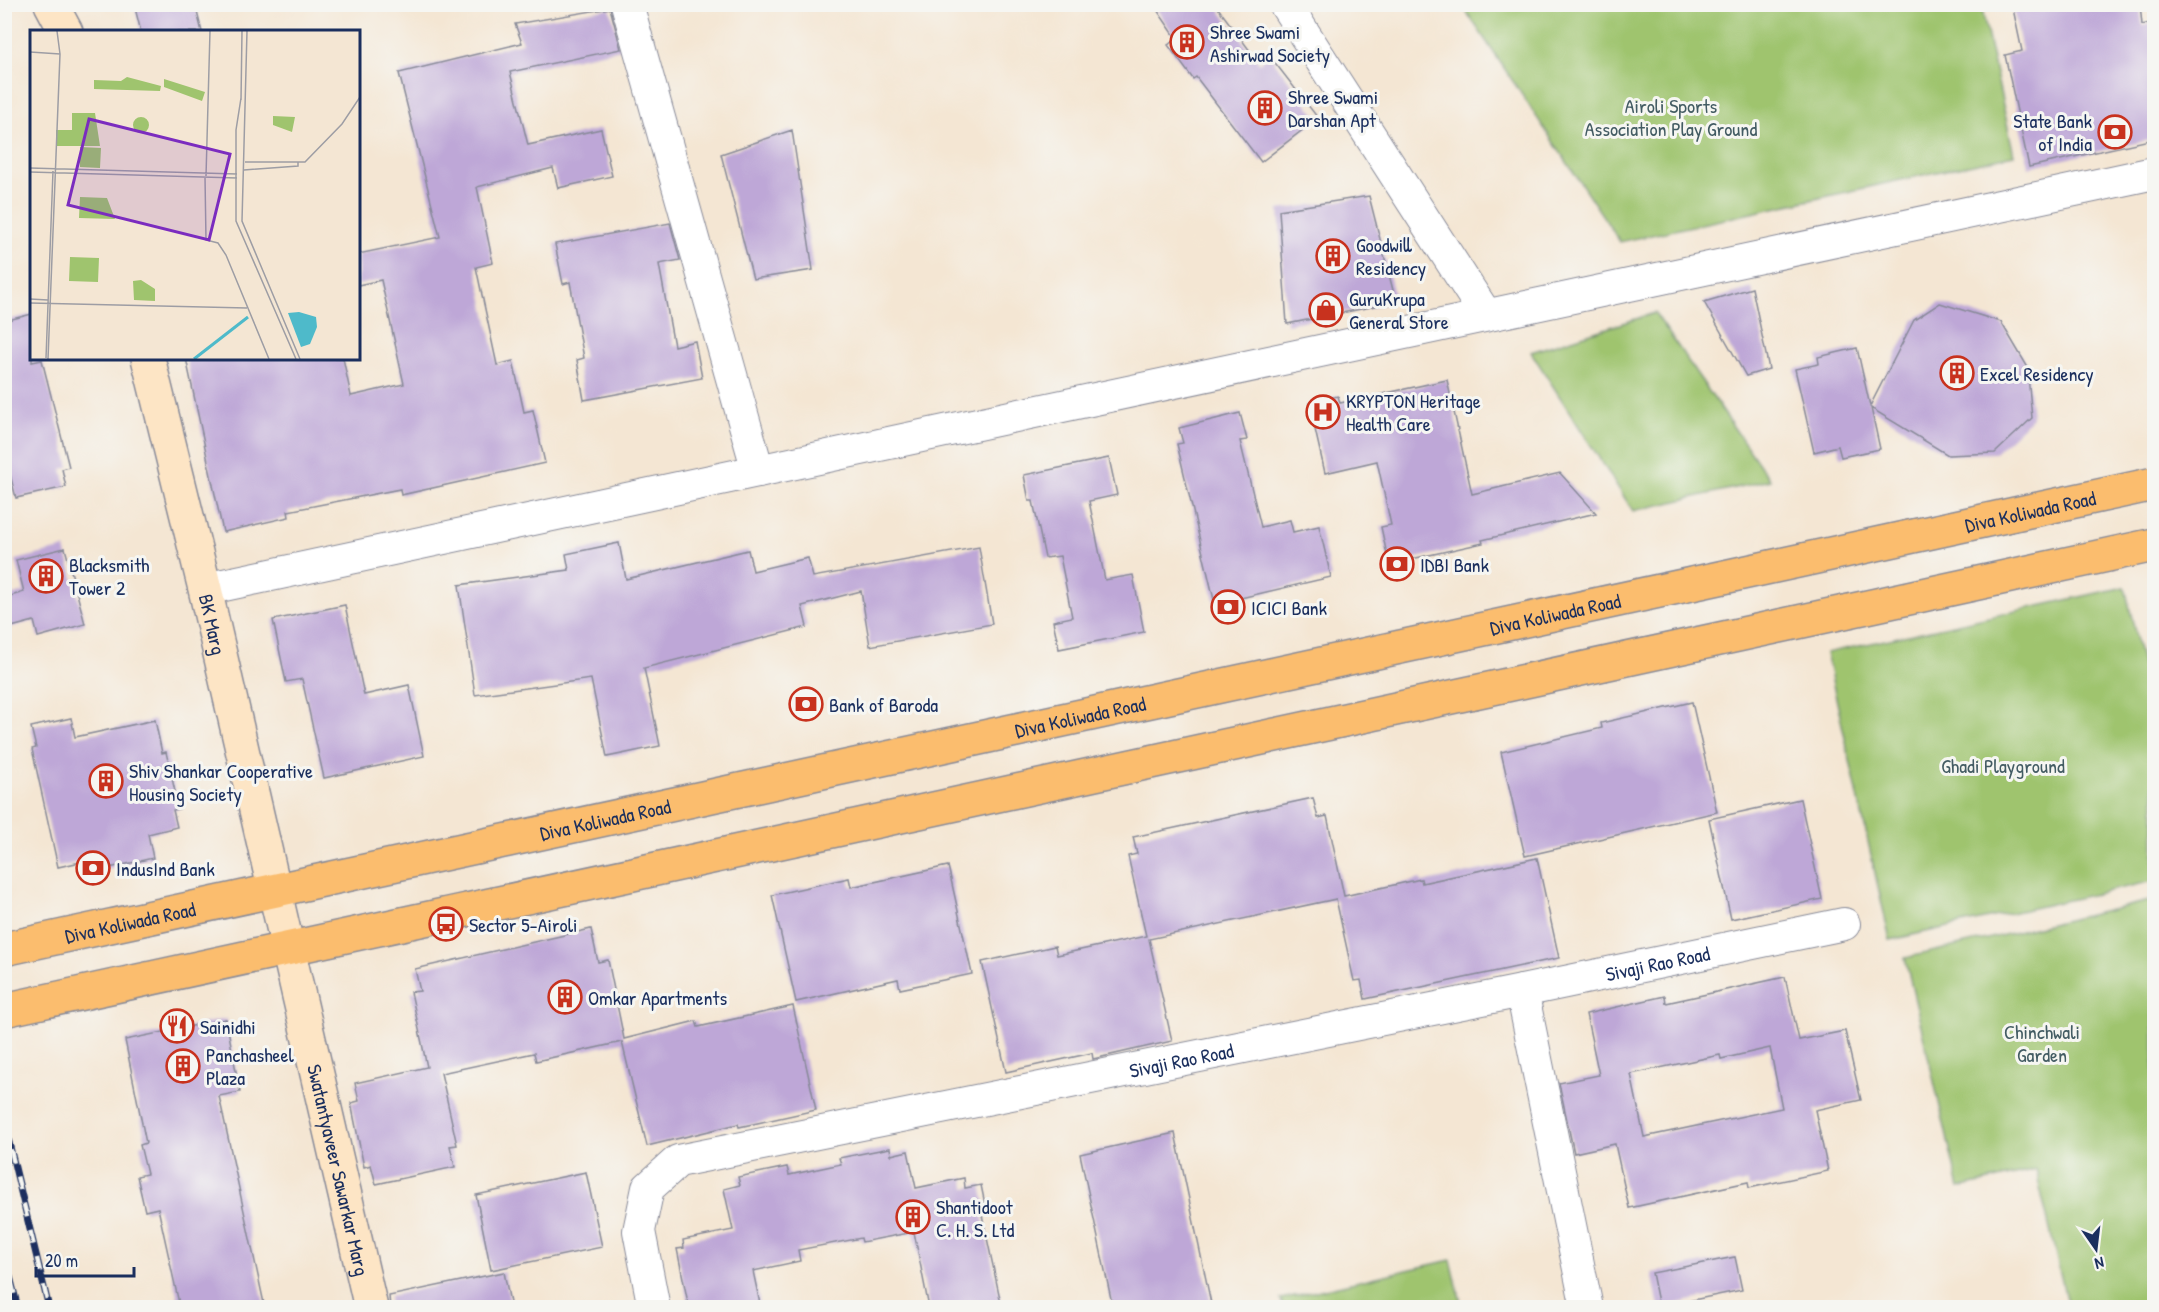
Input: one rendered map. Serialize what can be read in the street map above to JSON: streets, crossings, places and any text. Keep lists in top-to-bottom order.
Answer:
{
  "streets": {
    "main road": ["Diva Koliwada Road"],
    "street": ["BK Marg", "Sivaji Rao Road", "Swatantyaveer Sawarkar Marg"]
  },
  "crossings": [
    ["Diva Koliwada Road", "BK Marg"],
    ["Diva Koliwada Road", "Swatantyaveer Sawarkar Marg"],
    ["BK Marg", "Swatantyaveer Sawarkar Marg"]
  ],
  "parks": ["Airoli Sports Association Play Ground", "Ghadi Playground", "Chinchwali Garden"],
  "places": {
    "building": [
      "Shree Swami Ashirwad Society",
      "Shree Swami Darshan Apt",
      "Goodwill Residency",
      "Excel Residency",
      "Blacksmith Tower 2",
      "Shiv Shankar Cooperative Housing Society",
      "Omkar Apartments",
      "Panchasheel Plaza",
      "Shantidoot C. H. S. Ltd"
    ],
    "bank": [
      "State Bank of India",
      "IDBI Bank",
      "ICICI Bank",
      "Bank of Baroda",
      "IndusInd Bank"
    ],
    "shop": ["GuruKrupa General Store"],
    "hospital": ["KRYPTON Heritage Health Care"],
    "bus stop": ["Sector 5-Airoli"],
    "restaurant": ["Sainidhi"]
  },
  "scale_bar": "20 m",
  "north": "bottom"
}
